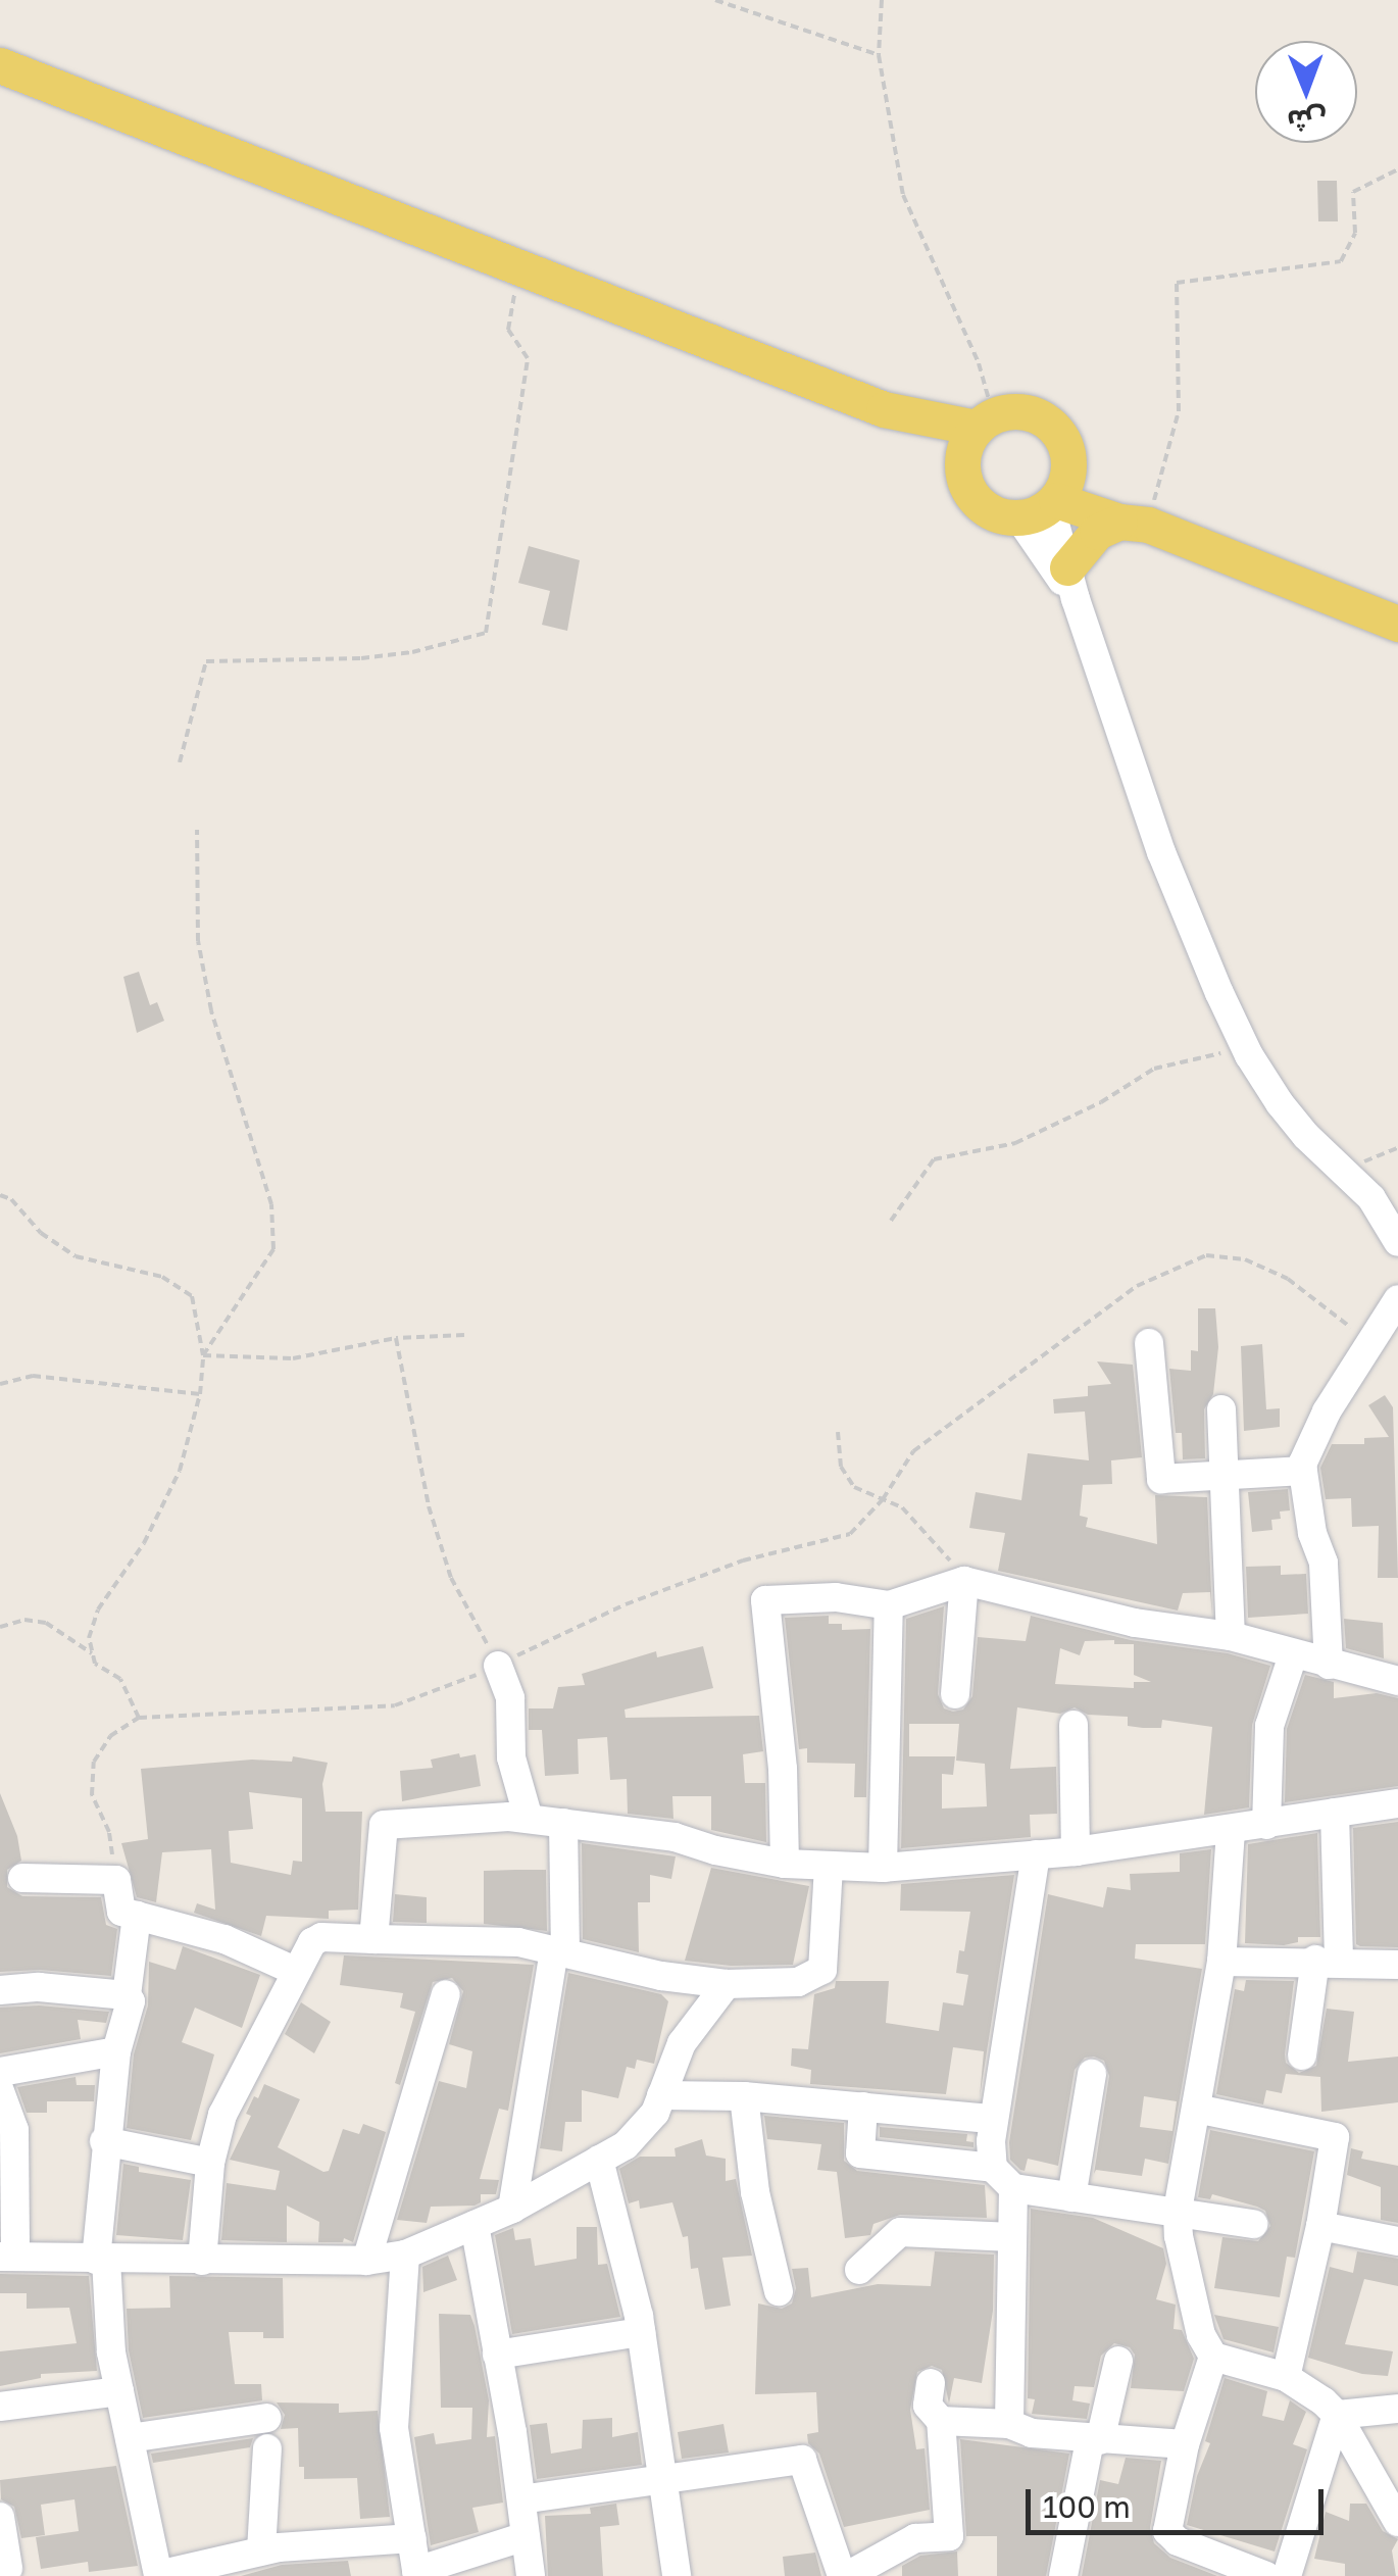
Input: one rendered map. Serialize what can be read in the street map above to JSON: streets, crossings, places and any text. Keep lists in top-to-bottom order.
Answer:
{
  "scale_bar": "100 m",
  "north": "bottom"
}
